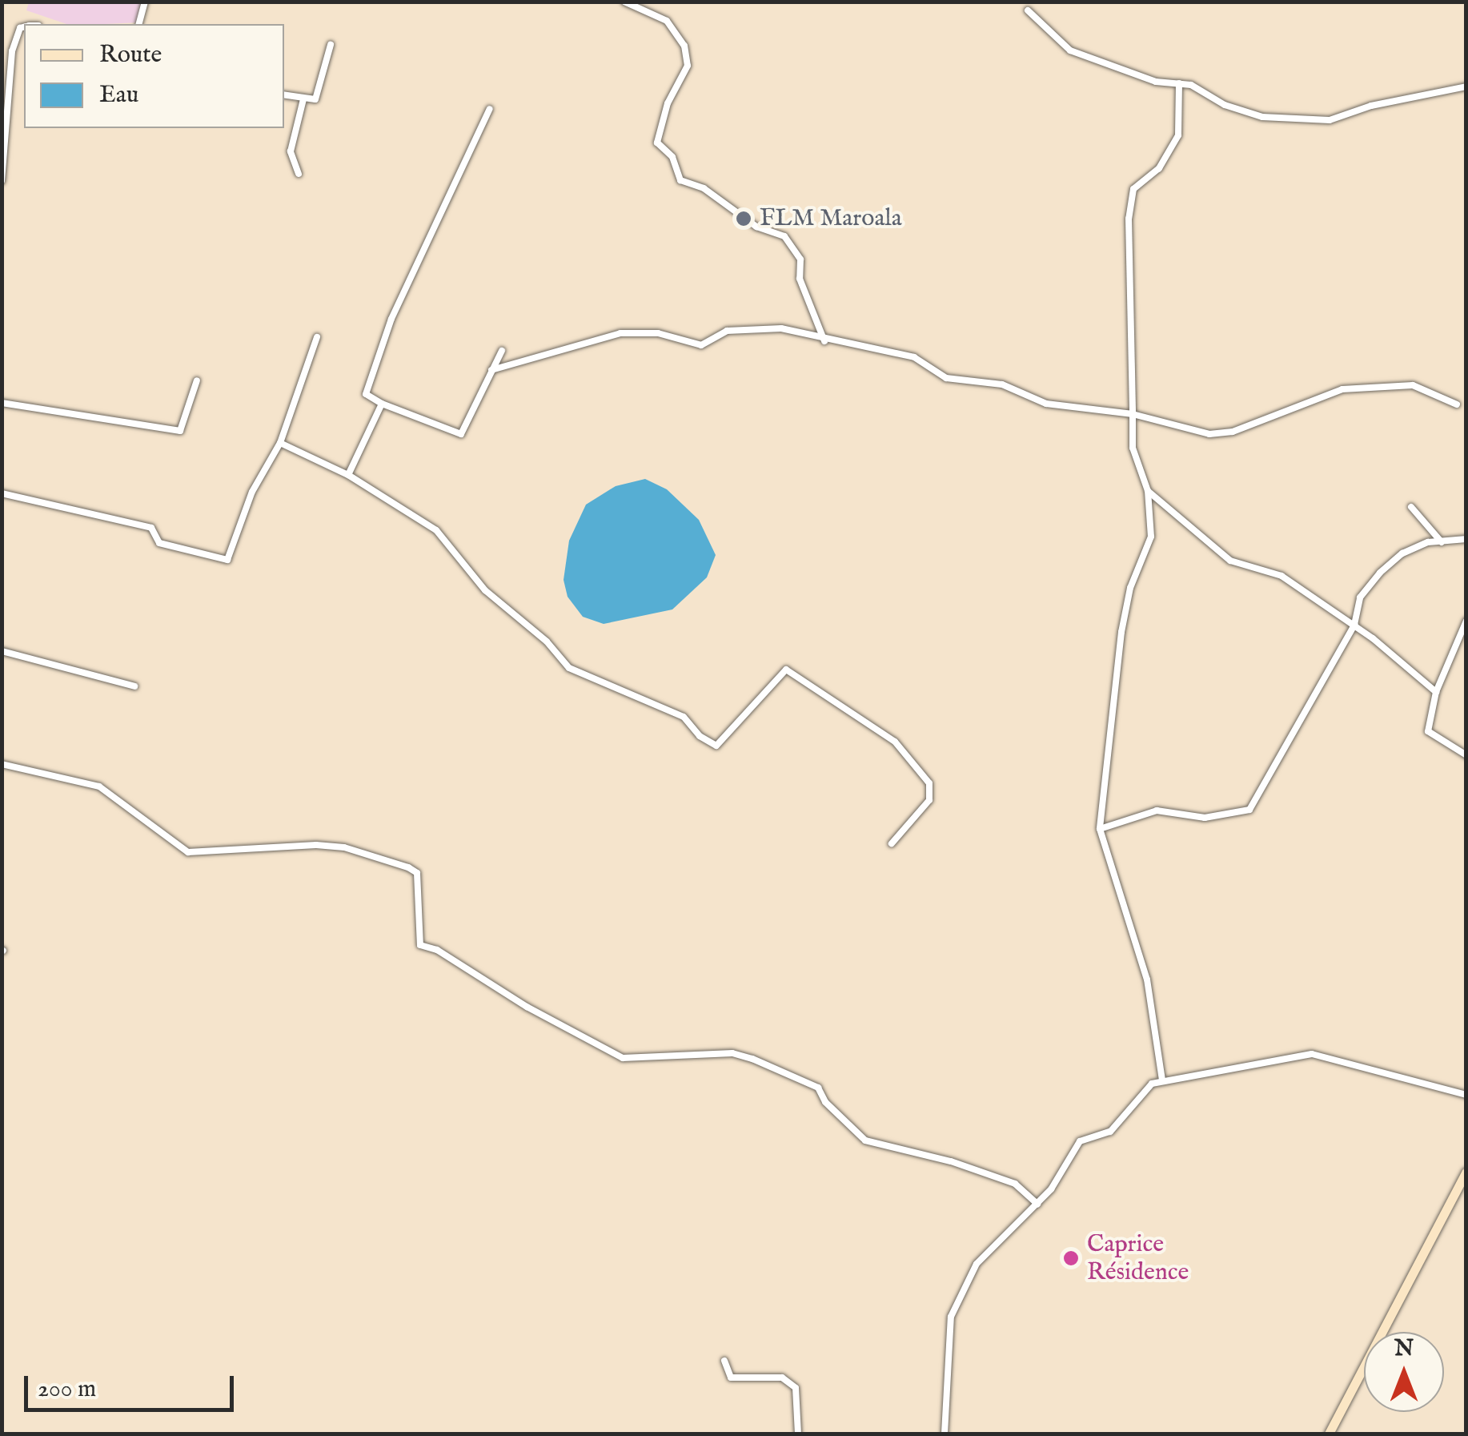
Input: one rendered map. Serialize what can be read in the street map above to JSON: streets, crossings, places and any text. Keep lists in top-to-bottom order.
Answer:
{
  "places": ["FLM Maroala", "Caprice Résidence"],
  "legend": ["Route", "Eau"],
  "scale_bar": "200 m",
  "north": "top"
}
